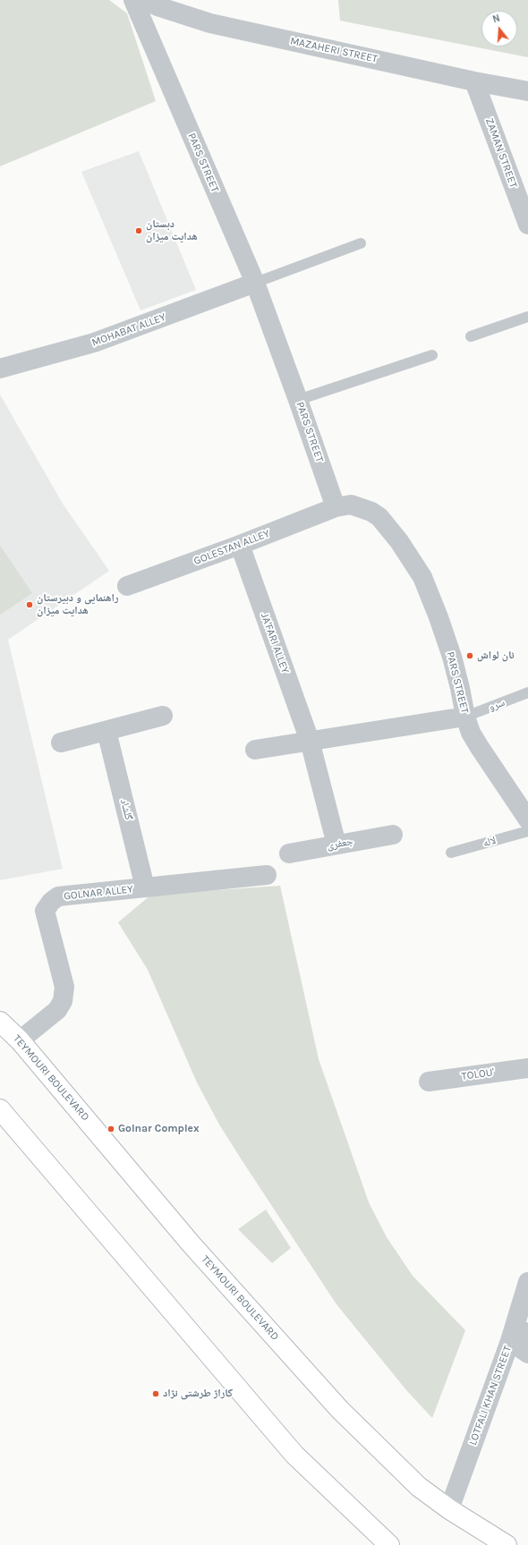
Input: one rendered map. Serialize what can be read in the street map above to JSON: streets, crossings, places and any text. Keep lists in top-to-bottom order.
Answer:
{
  "streets": {
    "main road": ["TEYMOURI BOULEVARD"],
    "street": [
      "MAZAHERI STREET",
      "ZAMAN STREET",
      "PARS STREET",
      "MOHABAT ALLEY",
      "GOLESTAN ALLEY",
      "JA'FARI ALLEY",
      "گلشاد",
      "جعفری",
      "GOLNAR ALLEY",
      "TOLOU'",
      "LOTFALI KHAN STREET"
    ],
    "lane": ["سرو", "لاله"]
  },
  "crossings": [
    ["MAZAHERI STREET", "ZAMAN STREET"],
    ["PARS STREET", "MOHABAT ALLEY"],
    ["PARS STREET", "GOLESTAN ALLEY"],
    ["PARS STREET", "سرو"],
    ["GOLESTAN ALLEY", "JA'FARI ALLEY"],
    ["JA'FARI ALLEY", "جعفری"],
    ["گلشاد", "GOLNAR ALLEY"],
    ["GOLNAR ALLEY", "TEYMOURI BOULEVARD"],
    ["TEYMOURI BOULEVARD", "LOTFALI KHAN STREET"]
  ],
  "places": [
    "دبستان هدایت میزان",
    "راهنمایی و دبیرستان هدایت میزان",
    "نان لواش",
    "Golnar Complex",
    "گاراژ طرشتی نژاد"
  ],
  "north": "top"
}
